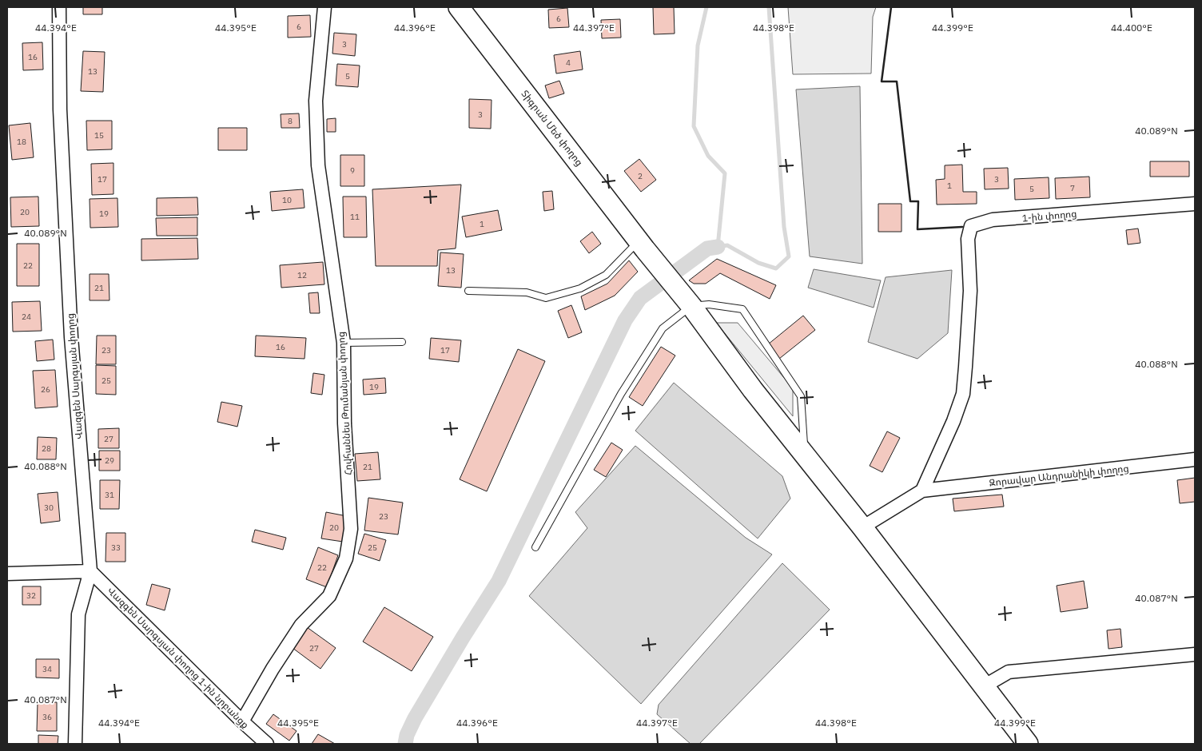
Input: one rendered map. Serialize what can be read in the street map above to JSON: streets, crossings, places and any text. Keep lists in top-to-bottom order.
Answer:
{
  "streets": {
    "main road": ["Տիգրան Մեծ փողոց"],
    "street": [
      "1-ին փողոց",
      "Վազգեն Սարգսյան փողոց",
      "Հովհաննես Թումանյան փողոց",
      "Զորավար Անդրանիկի փողոց",
      "Վազգեն Սարգսյան փողոց 1-ին նրբանցք"
    ]
  },
  "crossings": [
    ["1-ին փողոց", "Զորավար Անդրանիկի փողոց"],
    ["Վազգեն Սարգսյան փողոց", "Վազգեն Սարգսյան փողոց 1-ին նրբանցք"],
    ["Հովհաննես Թումանյան փողոց", "Վազգեն Սարգսյան փողոց 1-ին նրբանցք"]
  ],
  "house_numbers": [
    "6",
    "6",
    "3",
    "16",
    "4",
    "13",
    "5",
    "3",
    "8",
    "15",
    "18",
    "9",
    "2",
    "17",
    "3",
    "1",
    "7",
    "5",
    "10",
    "20",
    "19",
    "11",
    "1",
    "22",
    "13",
    "12",
    "21",
    "24",
    "16",
    "23",
    "17",
    "25",
    "19",
    "26",
    "27",
    "28",
    "29",
    "21",
    "31",
    "30",
    "23",
    "20",
    "33",
    "25",
    "22",
    "32",
    "27",
    "34",
    "36"
  ],
  "coordinates": [
    "44.394°E",
    "44.395°E",
    "44.396°E",
    "44.397°E",
    "44.398°E",
    "44.399°E",
    "44.400°E",
    "40.089°N",
    "40.088°N",
    "40.087°N"
  ]
}
